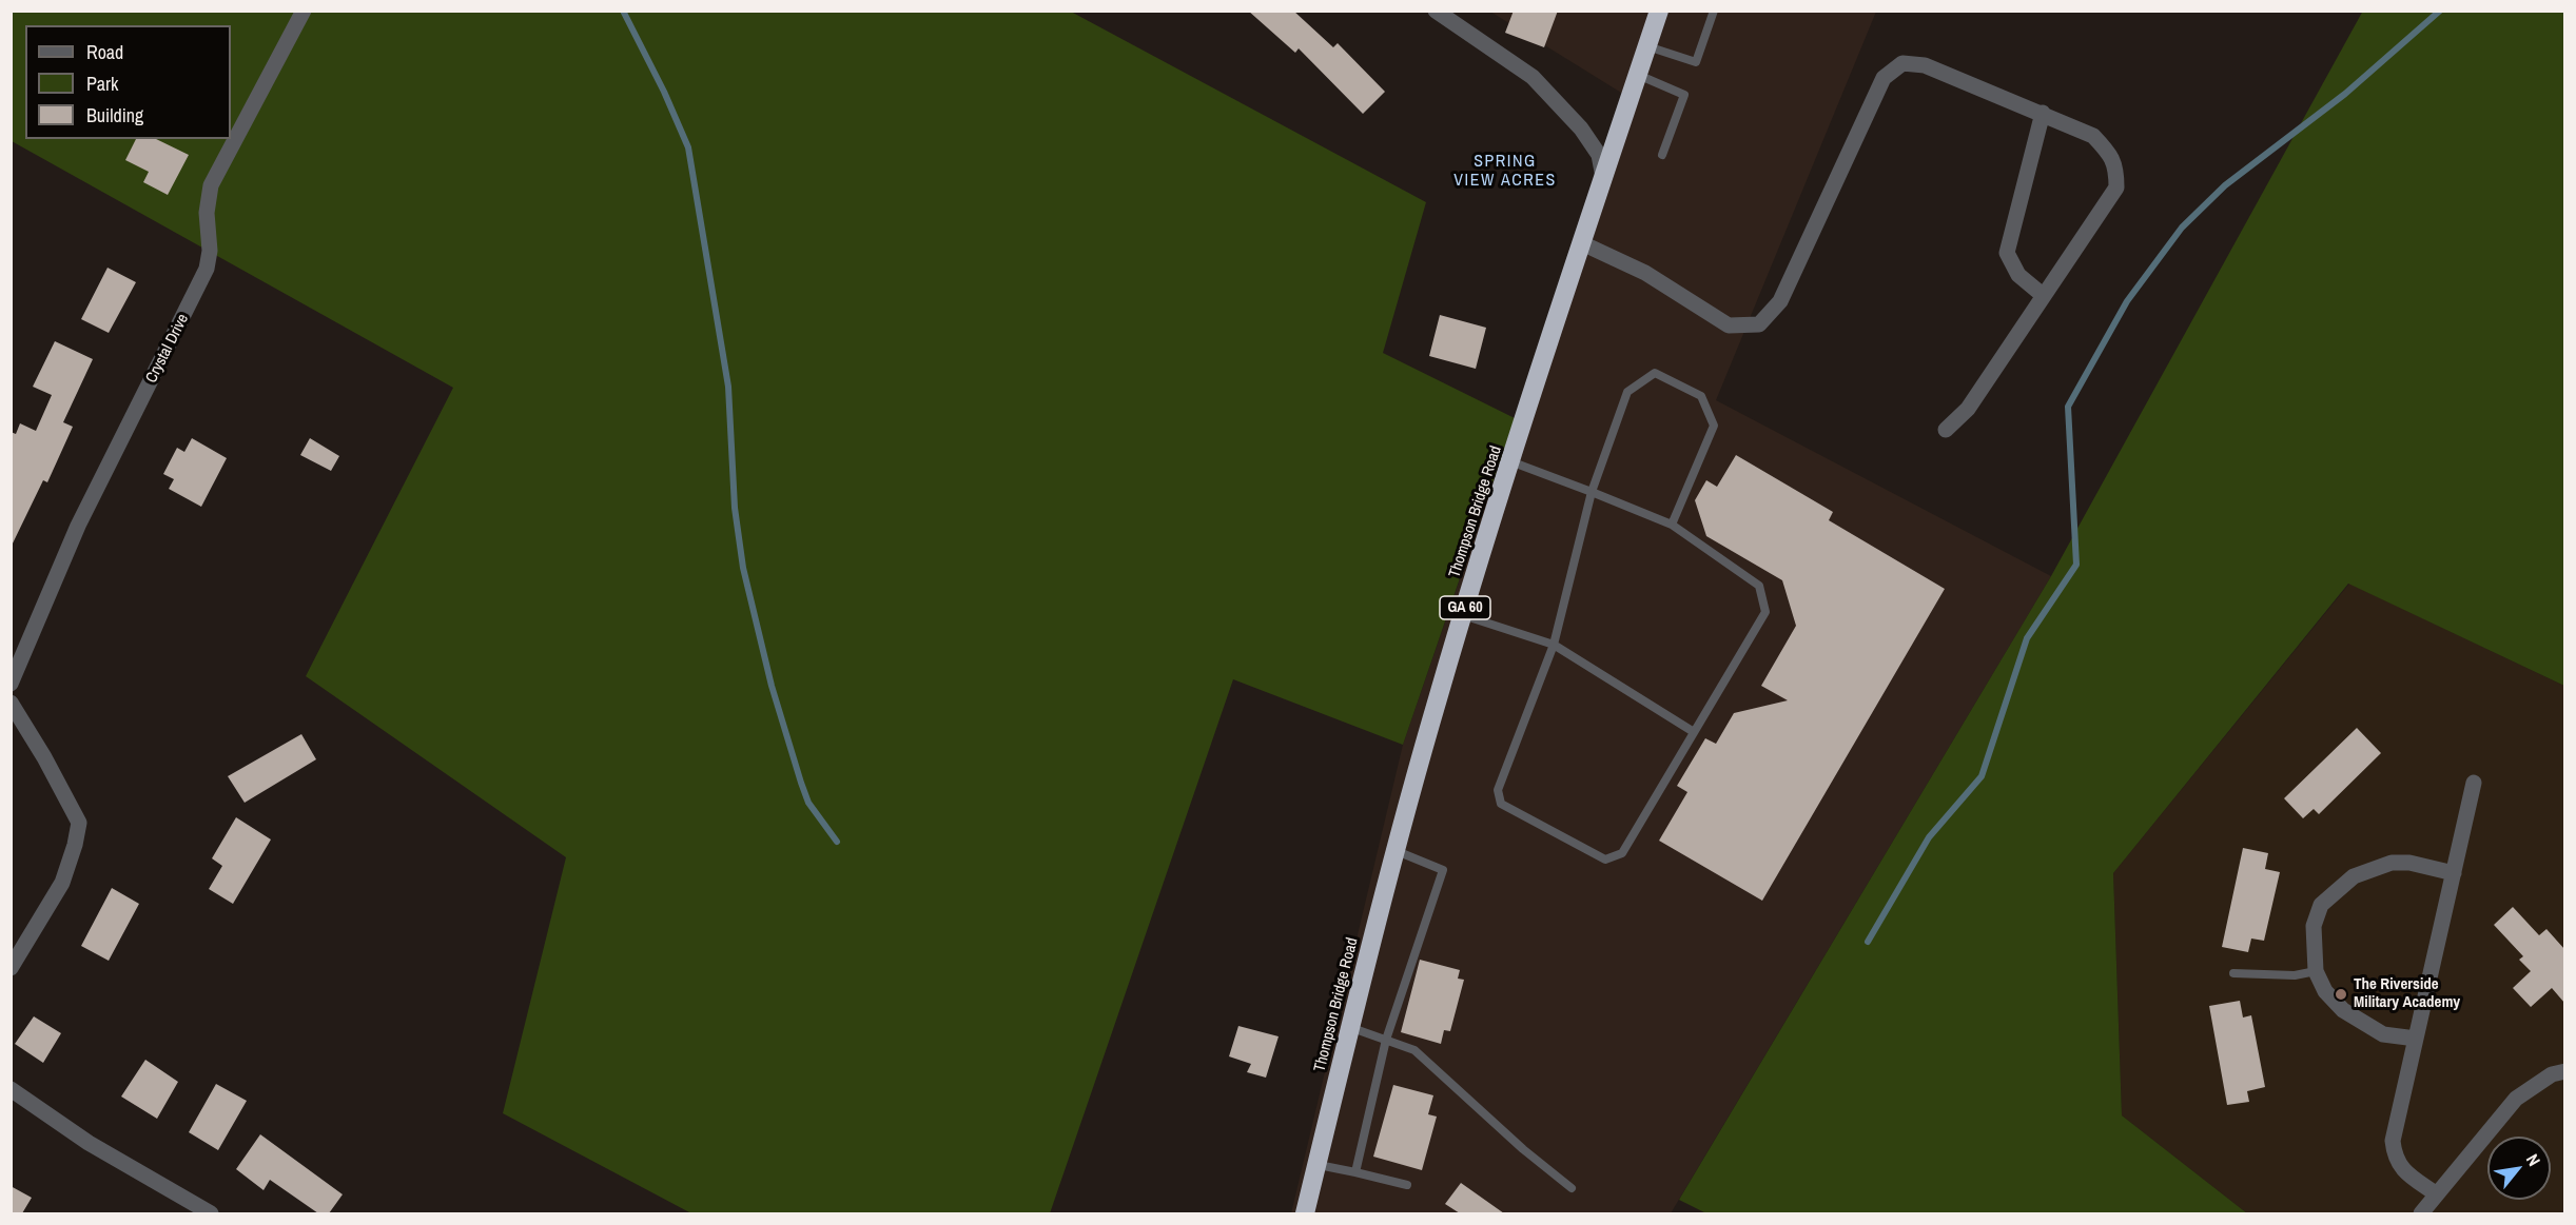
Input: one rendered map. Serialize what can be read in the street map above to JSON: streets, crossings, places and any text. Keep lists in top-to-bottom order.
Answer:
{
  "streets": {
    "highway": ["Thompson Bridge Road", "GA 60"],
    "street": ["Crystal Drive"]
  },
  "districts": ["SPRING VIEW ACRES"],
  "places": ["The Riverside Military Academy"],
  "legend": ["Road", "Park", "Building"],
  "north": "top right"
}
